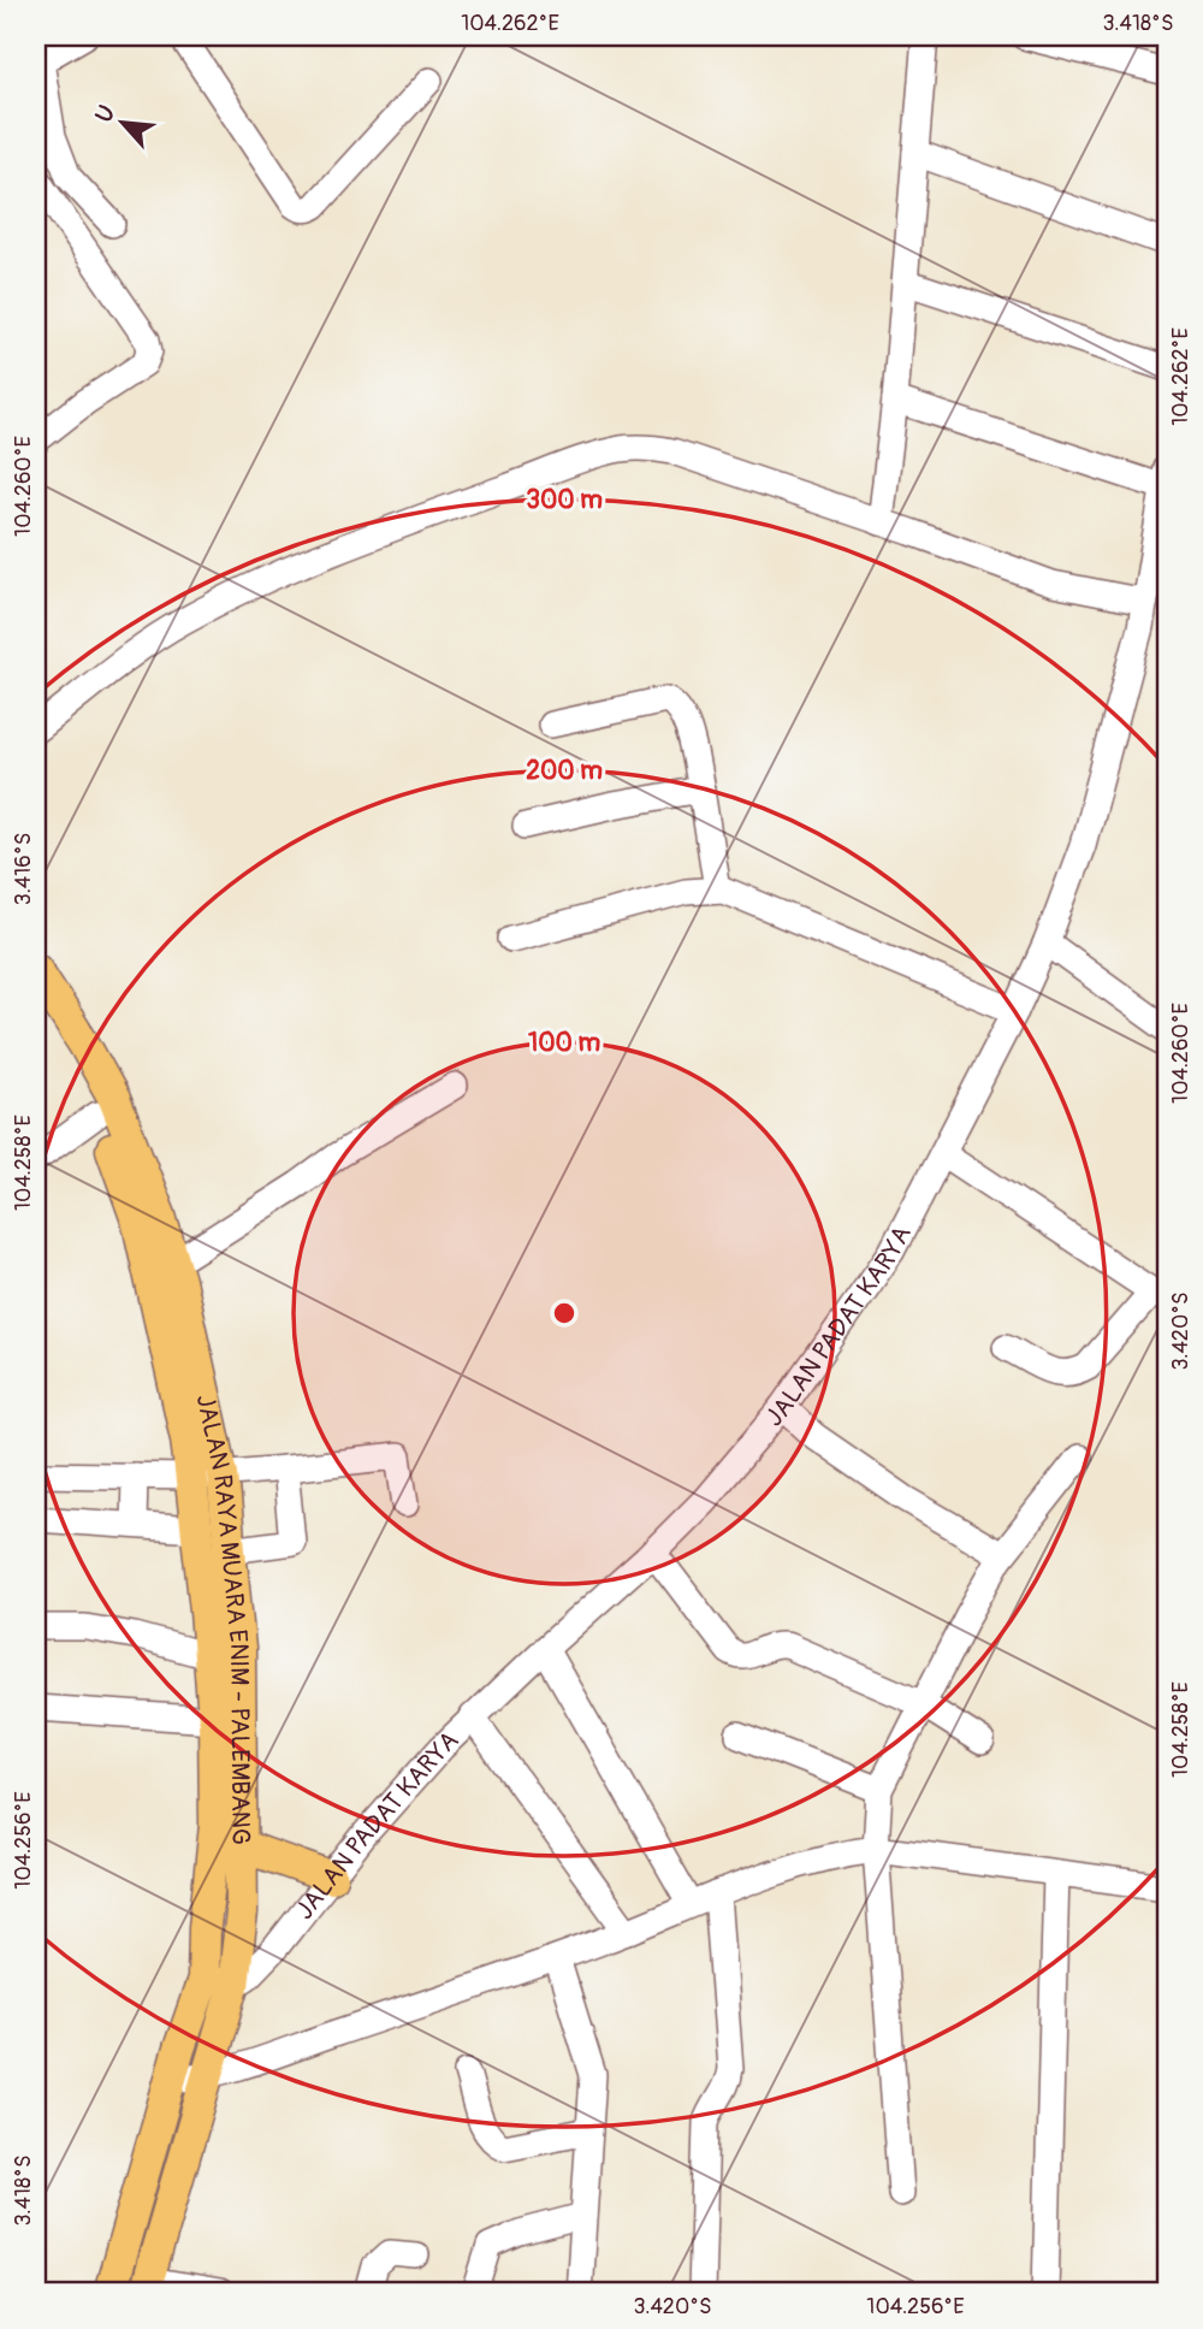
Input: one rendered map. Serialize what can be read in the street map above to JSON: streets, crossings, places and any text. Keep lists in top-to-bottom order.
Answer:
{
  "streets": {
    "main road": ["JALAN RAYA MUARA ENIM - PALEMBANG"],
    "street": ["JALAN PADAT KARYA"]
  },
  "crossings": [
    ["JALAN PADAT KARYA", "JALAN RAYA MUARA ENIM - PALEMBANG"]
  ],
  "north": "top left",
  "coordinates": [
    "104.262°E",
    "3.418°S",
    "104.260°E",
    "3.416°S",
    "104.258°E",
    "3.420°S",
    "104.256°E"
  ],
  "rings": ["300 m", "200 m", "100 m"]
}
